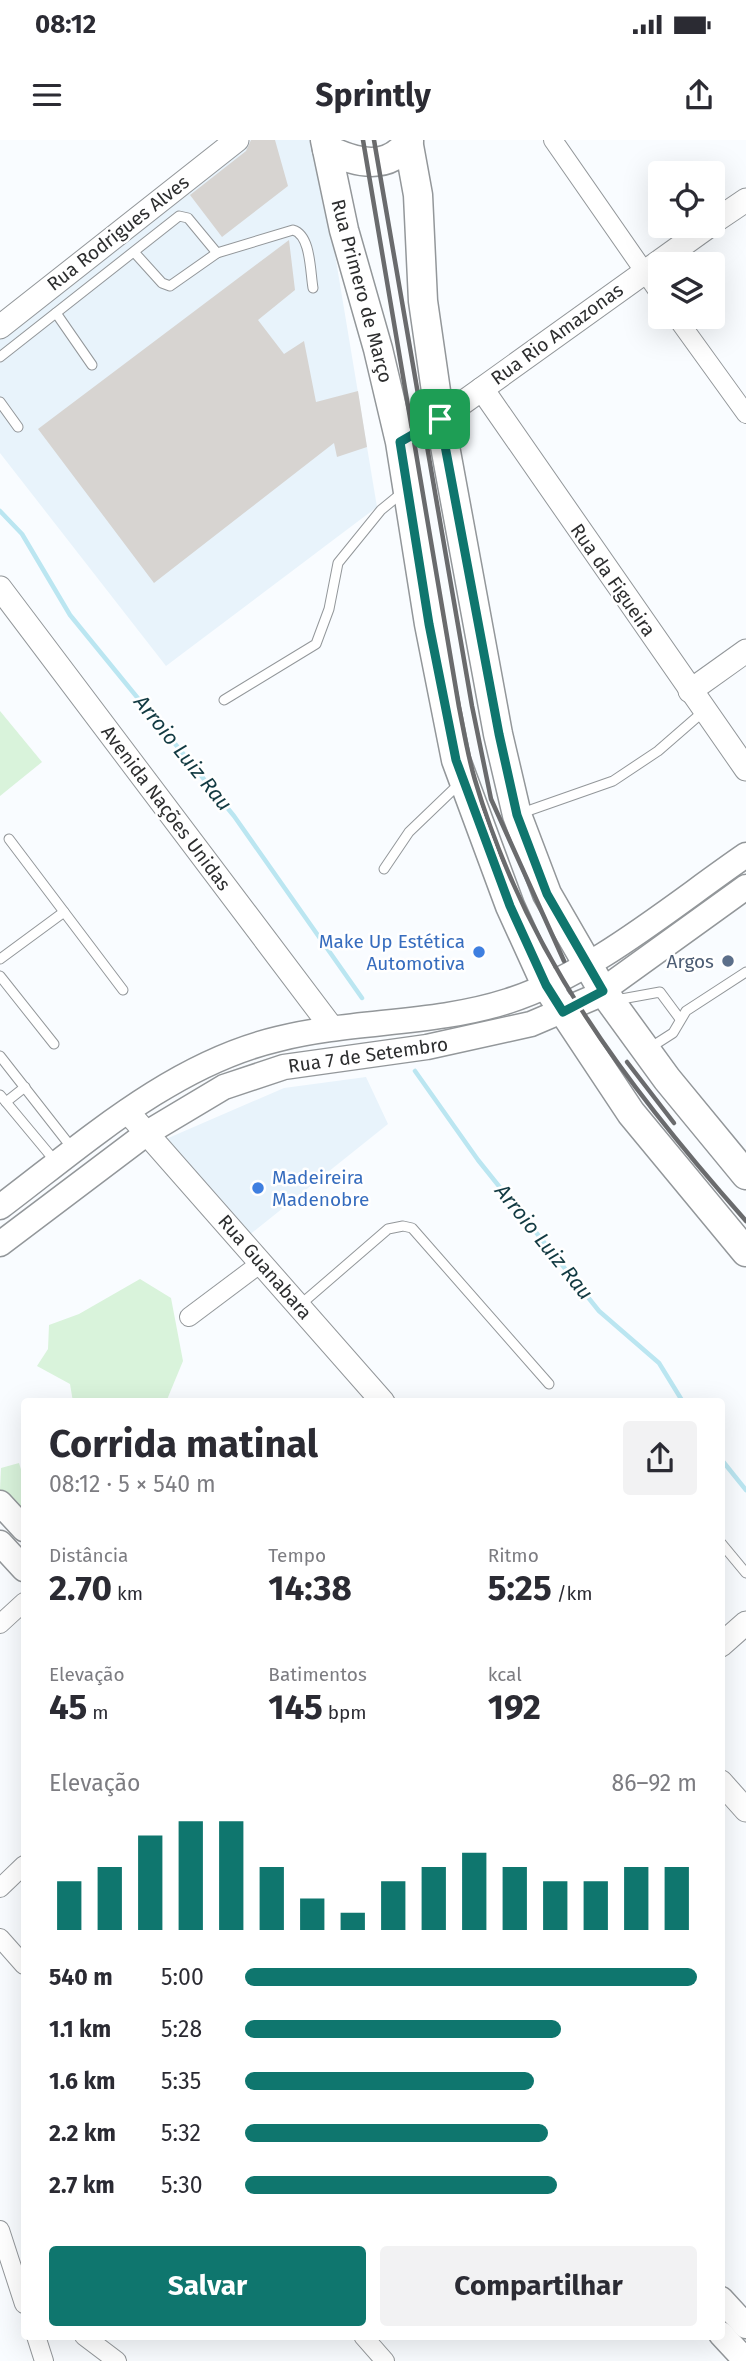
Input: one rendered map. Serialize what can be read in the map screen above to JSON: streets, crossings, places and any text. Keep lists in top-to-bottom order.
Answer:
{
  "streets": {
    "main road": ["Rua Primero de Março", "Rua 7 de Setembro"],
    "street": [
      "Rua Rodrigues Alves",
      "Rua Rio Amazonas",
      "Rua da Figueira",
      "Avenida Nações Unidas",
      "Rua Guanabara"
    ]
  },
  "crossings": [
    ["Rua Primero de Março", "Rua Rio Amazonas"],
    ["Rua Primero de Março", "Rua 7 de Setembro"],
    ["Rua Rio Amazonas", "Rua da Figueira"],
    ["Avenida Nações Unidas", "Rua 7 de Setembro"],
    ["Rua 7 de Setembro", "Rua Guanabara"]
  ],
  "water": ["Arroio Luiz Rau"],
  "places": ["Make Up Estética Automotiva", "Argos", "Madeireira Madenobre"],
  "page": {
    "status": "08:12",
    "header": "Sprintly",
    "heading": ["Corrida matinal", "08:12 · 5 × 540 m"],
    "stats": [
      ["Distância", "2.70 km"],
      ["Tempo", "14:38"],
      ["Ritmo", "5:25 /km"],
      ["Elevação", "45 m"],
      ["Batimentos", "145 bpm"],
      ["kcal", "192"]
    ],
    "chart": ["Elevação", "86–92 m"],
    "list": [
      {
        "name": "540 m",
        "note": "5:00"
      },
      {
        "name": "1.1 km",
        "note": "5:28"
      },
      {
        "name": "1.6 km",
        "note": "5:35"
      },
      {
        "name": "2.2 km",
        "note": "5:32"
      },
      {
        "name": "2.7 km",
        "note": "5:30"
      }
    ],
    "buttons": ["Salvar", "Compartilhar"]
  }
}
